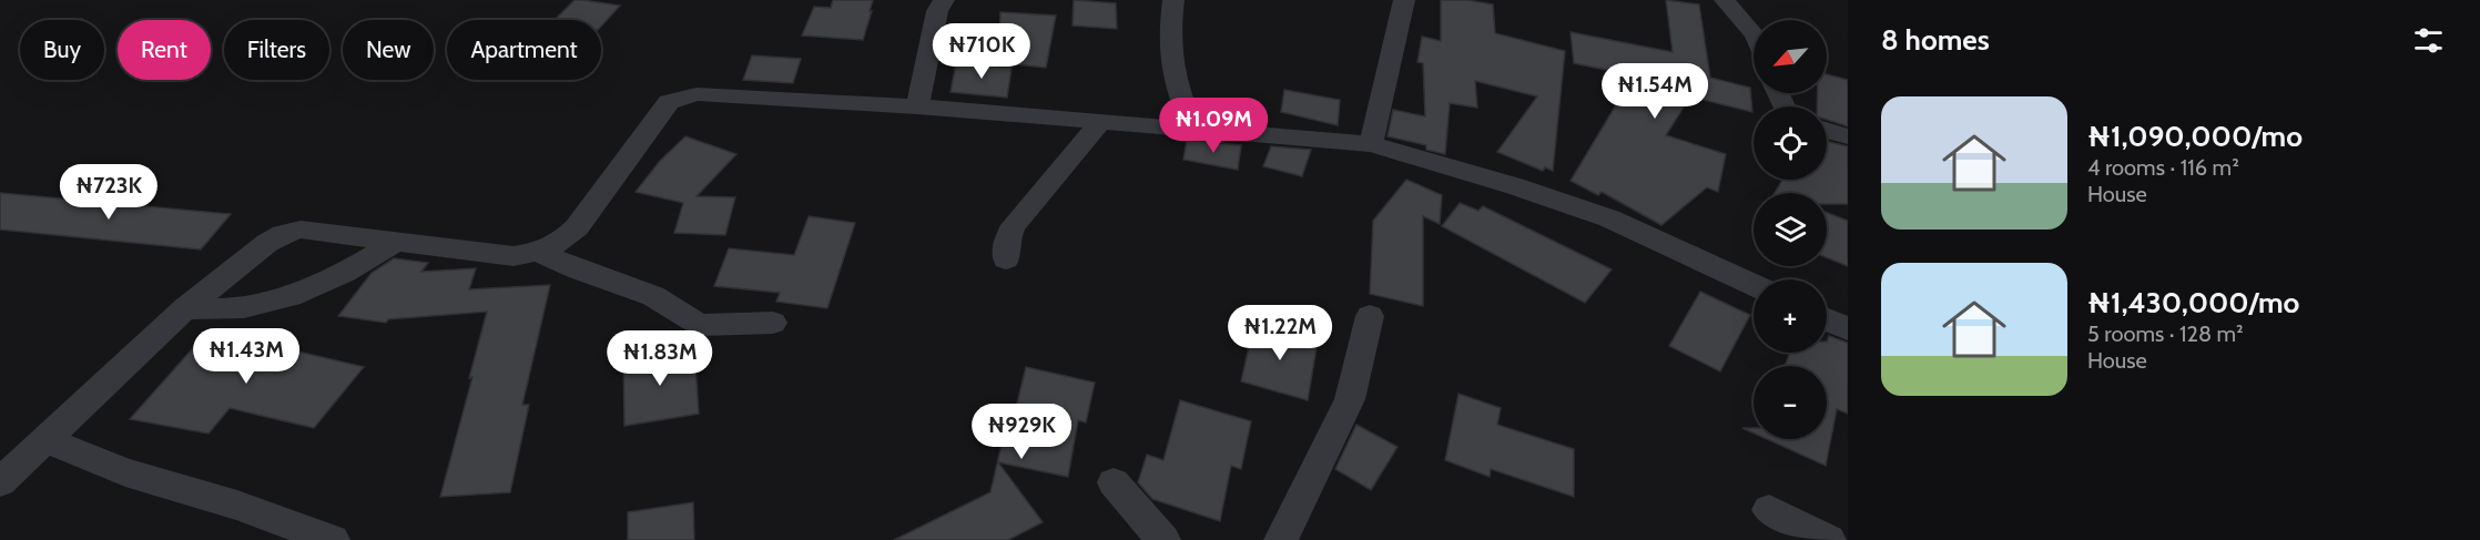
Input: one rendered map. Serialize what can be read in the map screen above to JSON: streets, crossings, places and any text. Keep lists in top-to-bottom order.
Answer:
{
  "north": "bottom left",
  "page": {
    "heading": "8 homes",
    "map_buttons": ["+", "−"],
    "chip": [
      "Buy",
      "Rent",
      "Filters",
      "New",
      "Apartment"
    ],
    "price": [
      "₦710K",
      "₦1.54M",
      "₦1.09M",
      "₦723K",
      "₦1.22M",
      "₦1.43M",
      "₦1.83M",
      "₦929K"
    ],
    "list": [
      {
        "name": "₦1,090,000/mo",
        "note": "4 rooms · 116 m² · House"
      },
      {
        "name": "₦1,430,000/mo",
        "note": "5 rooms · 128 m² · House"
      }
    ]
  }
}
